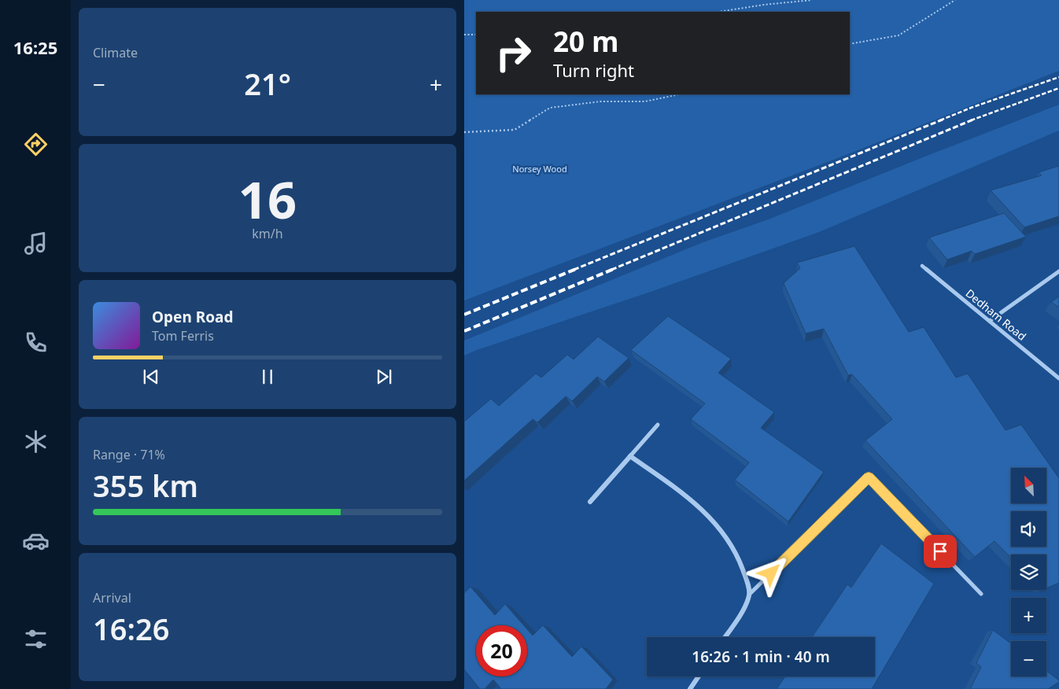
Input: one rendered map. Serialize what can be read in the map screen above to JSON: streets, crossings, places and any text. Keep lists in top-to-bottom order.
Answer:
{
  "streets": {
    "street": ["Dedham Road"]
  },
  "parks": ["Norsey Wood"],
  "north": "top left",
  "page": {
    "tabs": "16:25",
    "tile": [
      "Climate",
      ["16", "km/h"],
      ["Range · 71%", "355 km"],
      ["Arrival", "16:26"]
    ],
    "turn": ["20 m", "Turn right"],
    "heat": ["−", "21°", "+"],
    "song": ["Open Road", "Tom Ferris"],
    "map_buttons": ["+", "−"],
    "limit": "20",
    "trip": "16:26 · 1 min · 40 m"
  }
}
